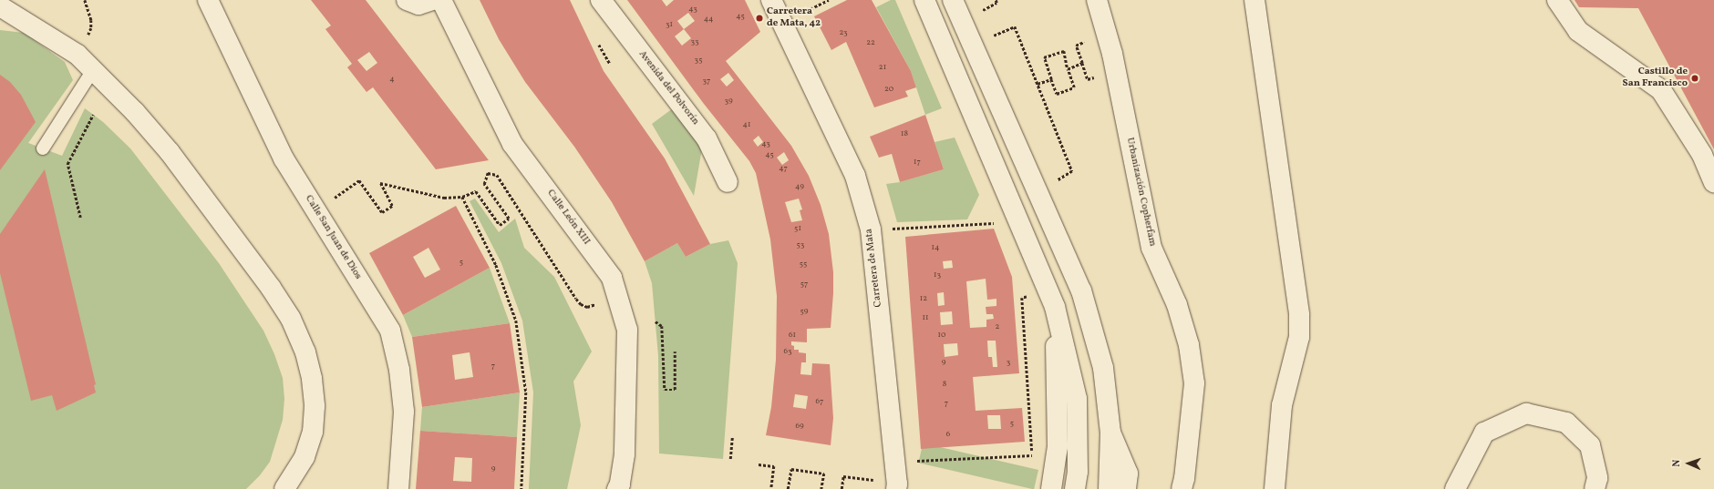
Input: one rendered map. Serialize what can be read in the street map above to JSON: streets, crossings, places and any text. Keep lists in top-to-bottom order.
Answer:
{
  "streets": {
    "street": [
      "Avenida del Polvorín",
      "Urbanización Copherfam",
      "Calle León XIII",
      "Calle San Juan de Dios",
      "Carretera de Mata"
    ]
  },
  "places": ["Carretera de Mata, 42", "Castillo de San Francisco"],
  "house_numbers": [
    "43",
    "45",
    "44",
    "31",
    "23",
    "33",
    "22",
    "35",
    "21",
    "4",
    "37",
    "20",
    "39",
    "41",
    "18",
    "43",
    "45",
    "17",
    "47",
    "49",
    "51",
    "53",
    "14",
    "5",
    "55",
    "13",
    "57",
    "12",
    "59",
    "11",
    "2",
    "61",
    "10",
    "63",
    "9",
    "3",
    "7",
    "8",
    "67",
    "7",
    "5",
    "69",
    "6",
    "9"
  ],
  "north": "left"
}
